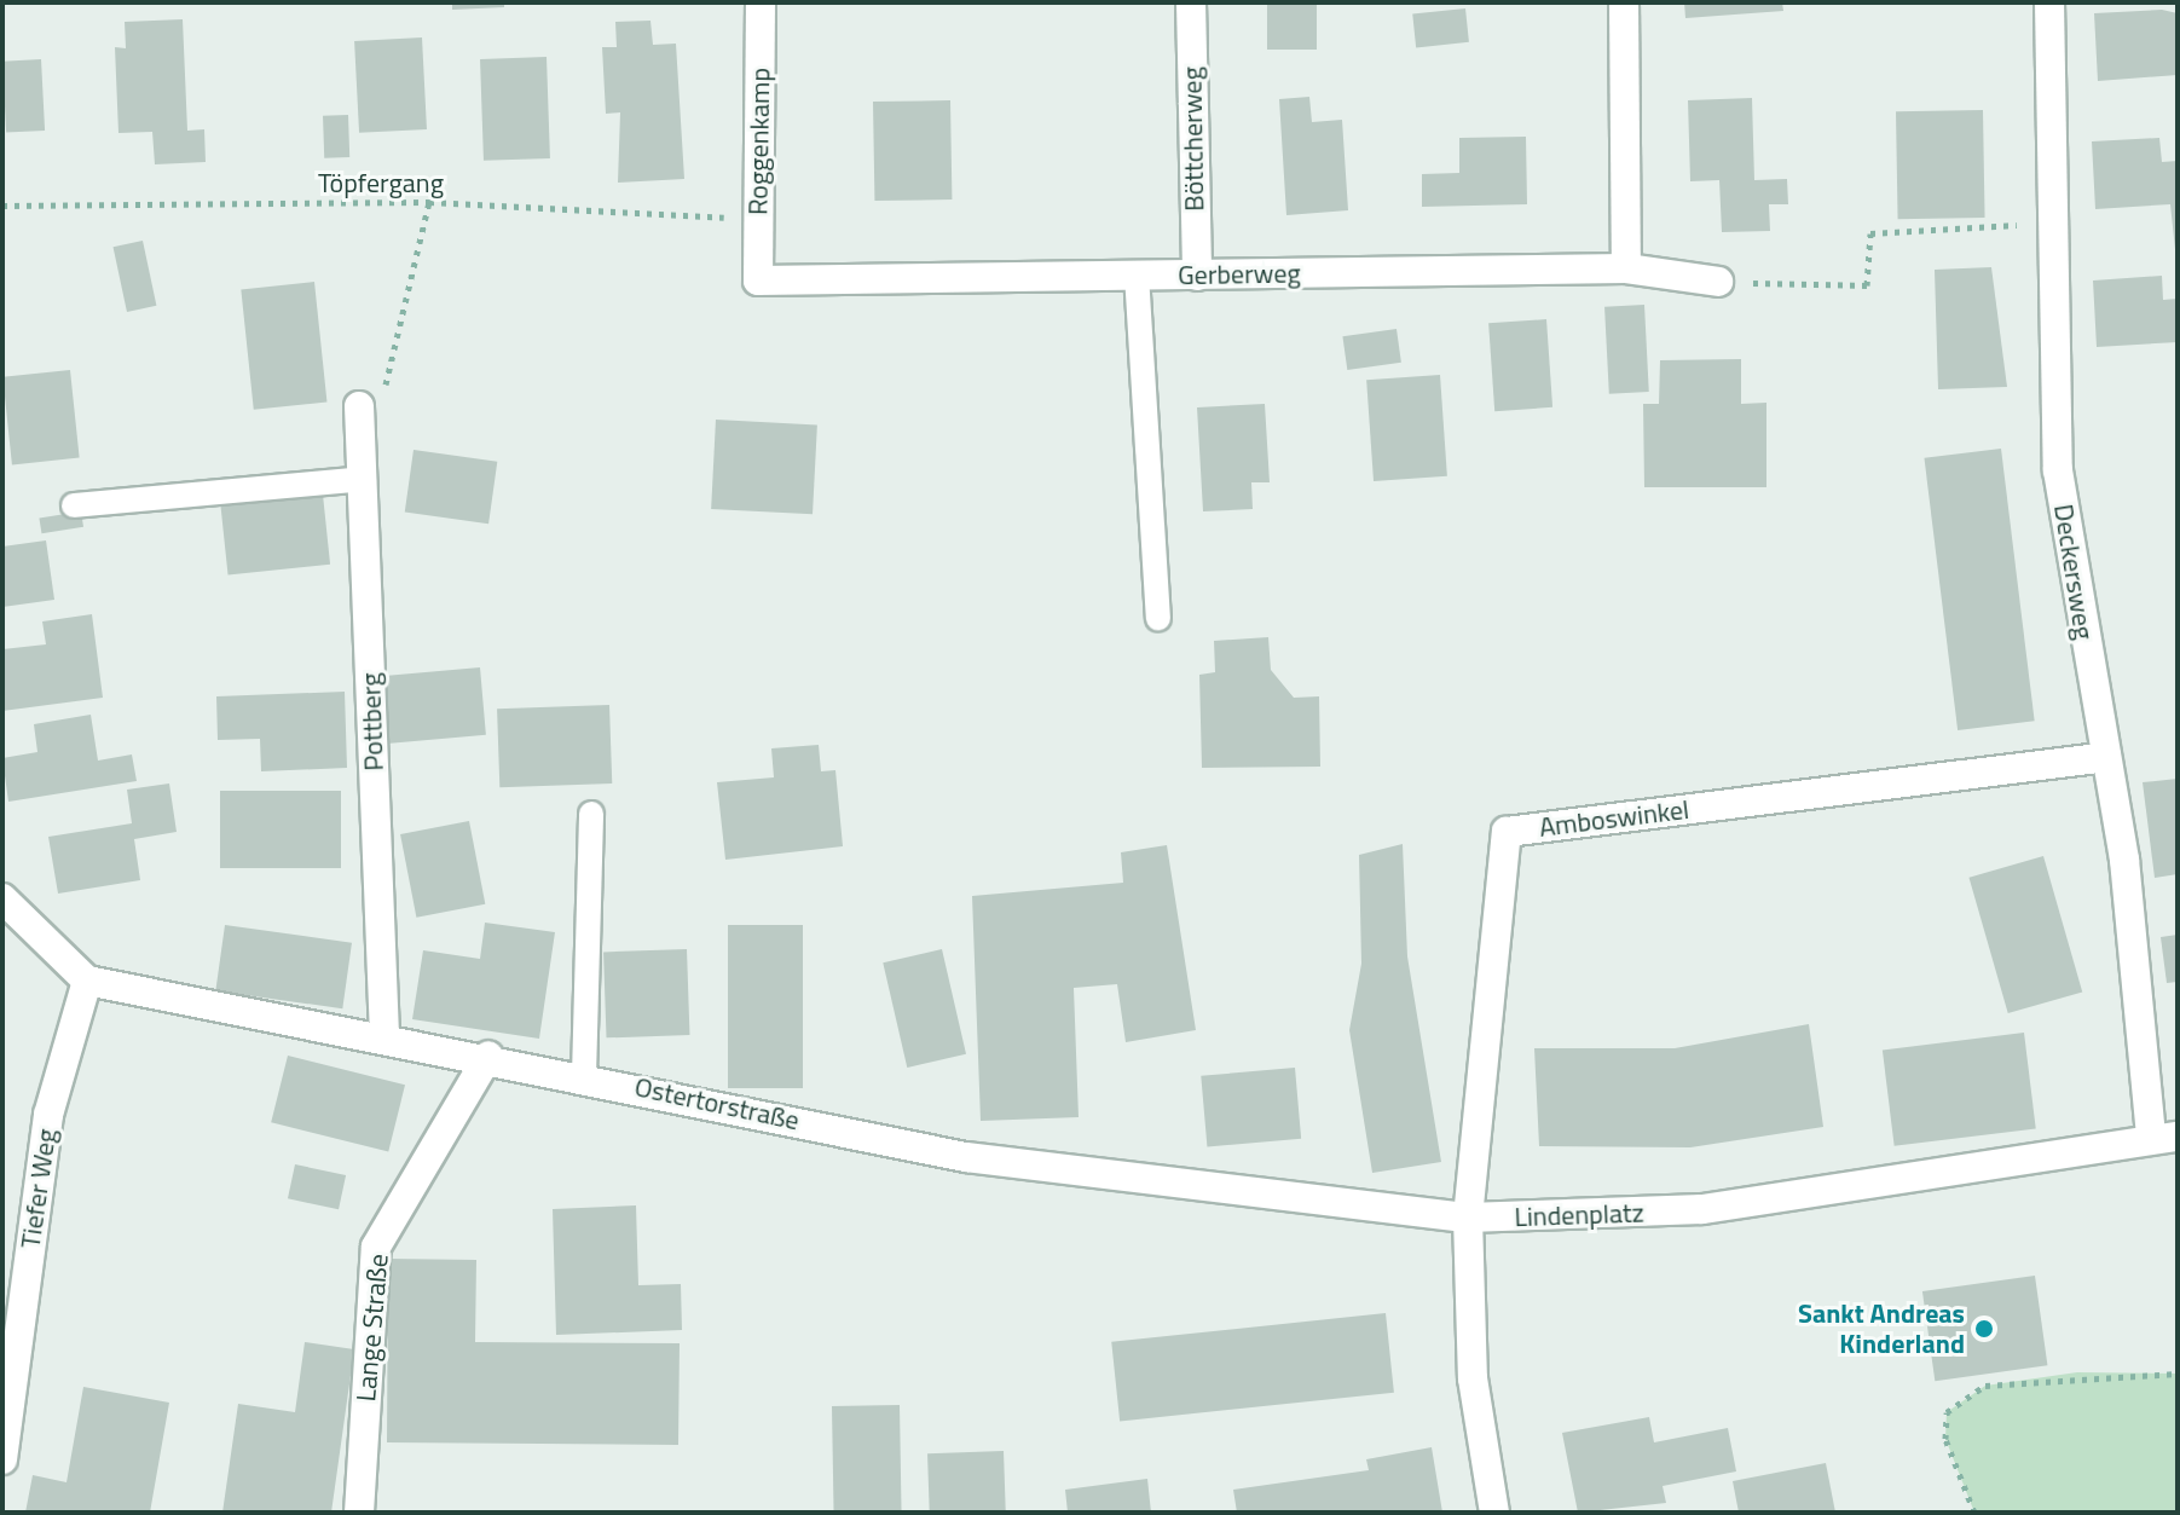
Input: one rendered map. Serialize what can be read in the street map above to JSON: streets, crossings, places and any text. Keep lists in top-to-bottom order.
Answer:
{
  "streets": {
    "street": [
      "Böttcherweg",
      "Roggenkamp",
      "Gerberweg",
      "Deckersweg",
      "Pottberg",
      "Amboswinkel",
      "Ostertorstraße",
      "Tiefer Weg",
      "Lindenplatz",
      "Lange Straße"
    ],
    "path": ["Töpfergang"]
  },
  "crossings": [
    ["Böttcherweg", "Gerberweg"],
    ["Roggenkamp", "Töpfergang"],
    ["Roggenkamp", "Gerberweg"],
    ["Deckersweg", "Amboswinkel"],
    ["Deckersweg", "Lindenplatz"],
    ["Pottberg", "Ostertorstraße"],
    ["Amboswinkel", "Ostertorstraße"],
    ["Amboswinkel", "Lindenplatz"],
    ["Ostertorstraße", "Tiefer Weg"],
    ["Ostertorstraße", "Lindenplatz"],
    ["Ostertorstraße", "Lange Straße"]
  ],
  "places": ["Sankt Andreas Kinderland"]
}
